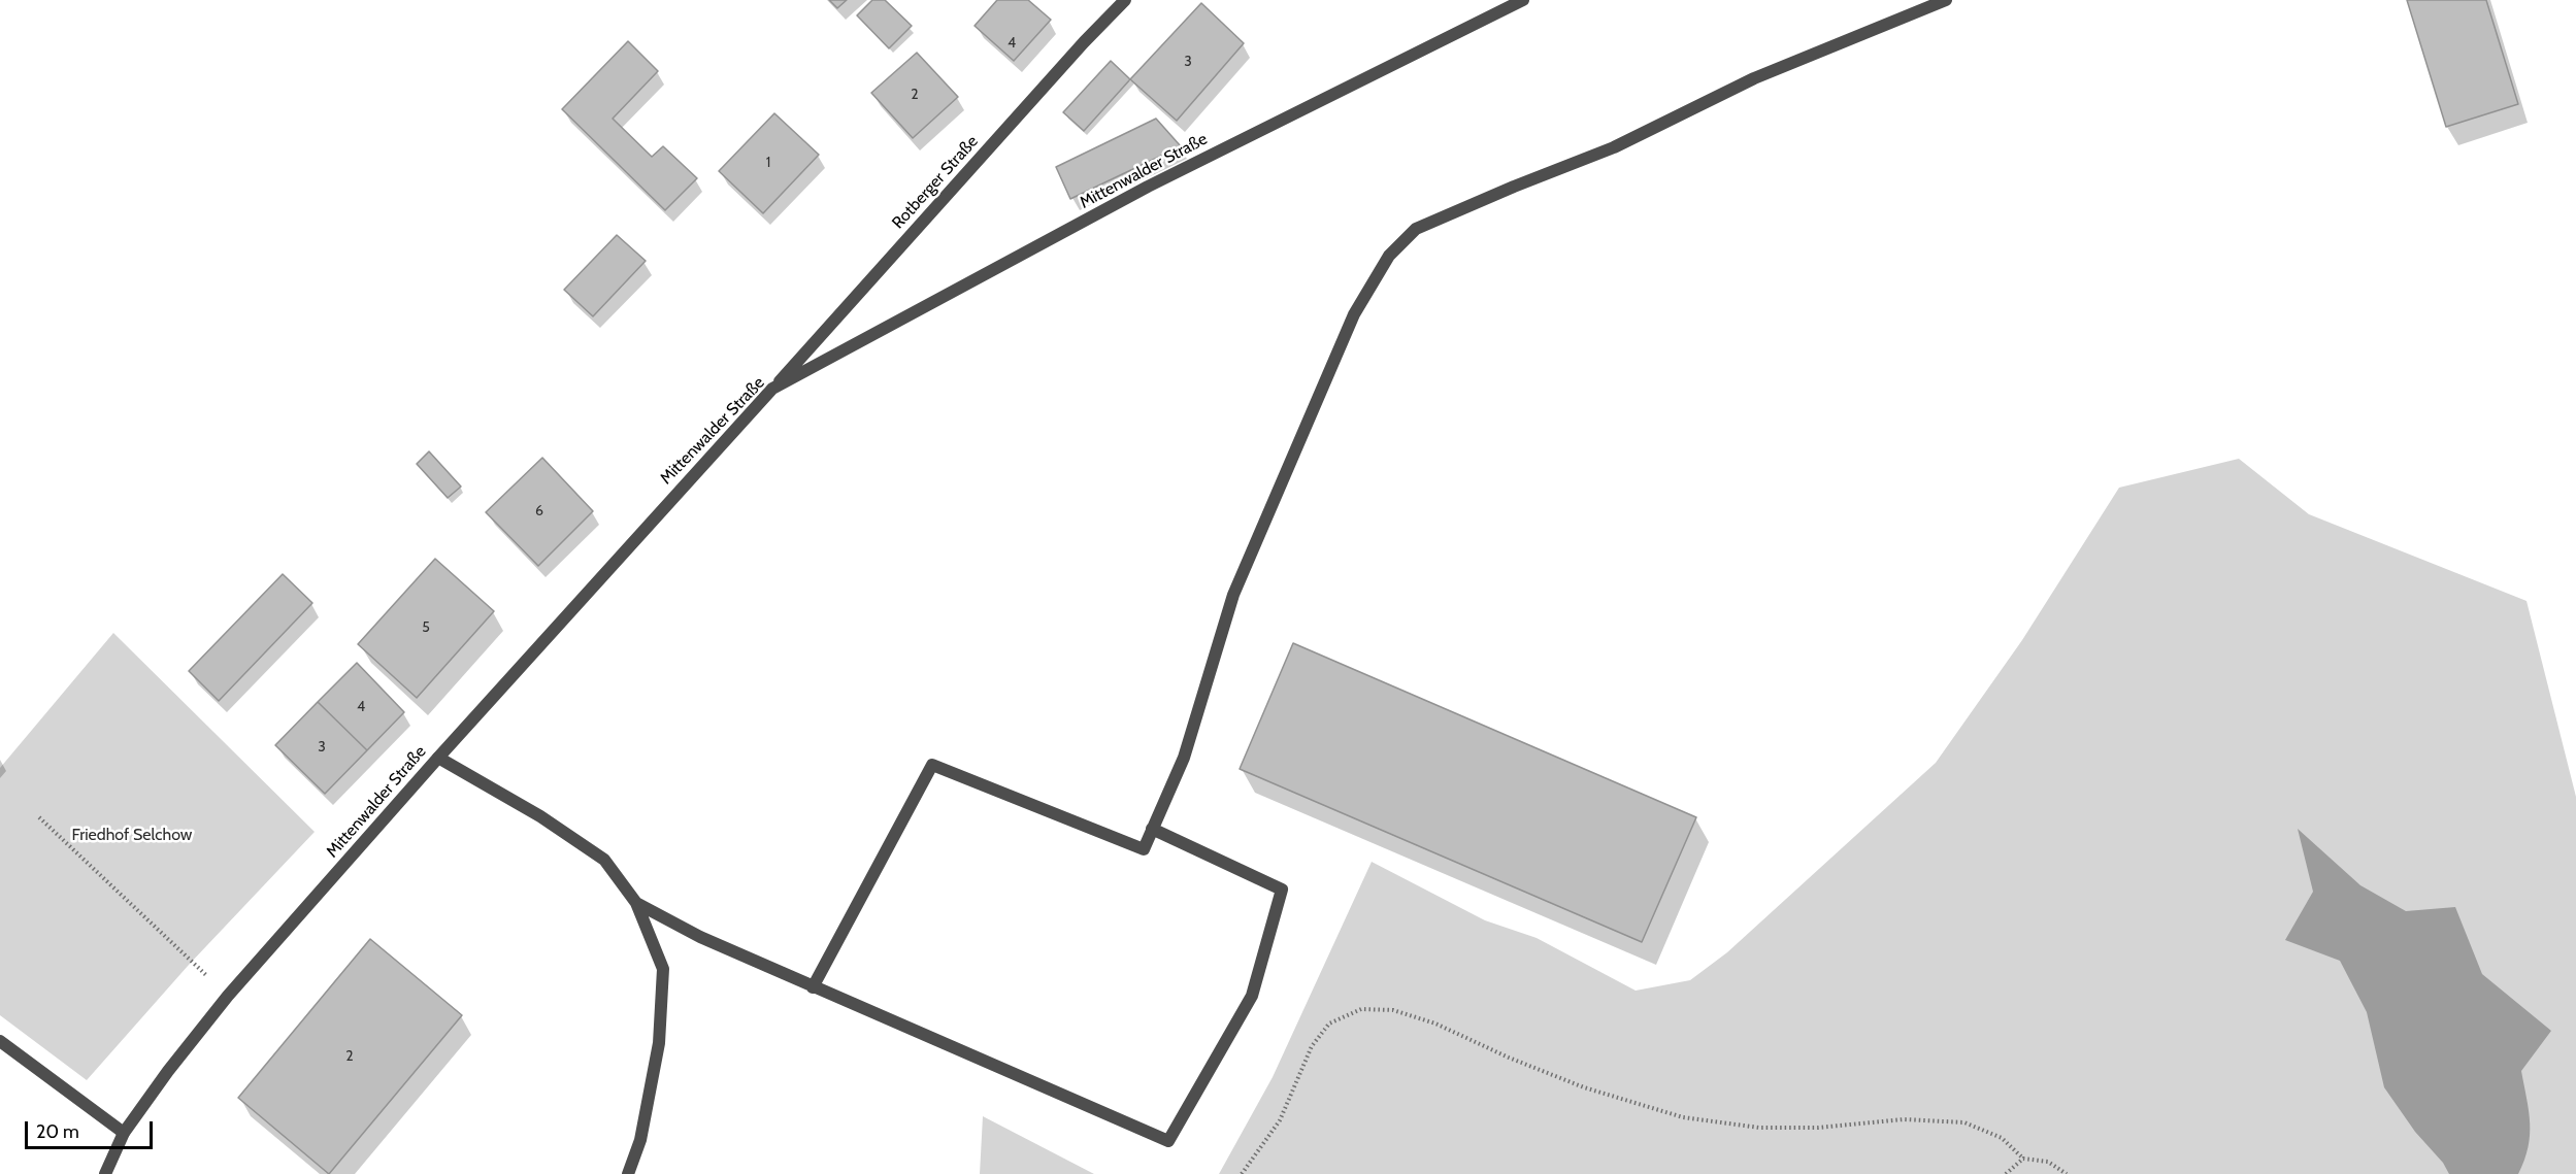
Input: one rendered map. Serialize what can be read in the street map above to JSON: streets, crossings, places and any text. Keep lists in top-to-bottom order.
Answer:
{
  "streets": {
    "street": ["Mittenwalder Straße", "Rotberger Straße"]
  },
  "crossings": [
    ["Mittenwalder Straße", "Rotberger Straße"]
  ],
  "parks": ["Friedhof Selchow"],
  "house_numbers": [
    "4",
    "3",
    "2",
    "1",
    "6",
    "5",
    "4",
    "3",
    "2"
  ],
  "scale_bar": "20 m"
}
